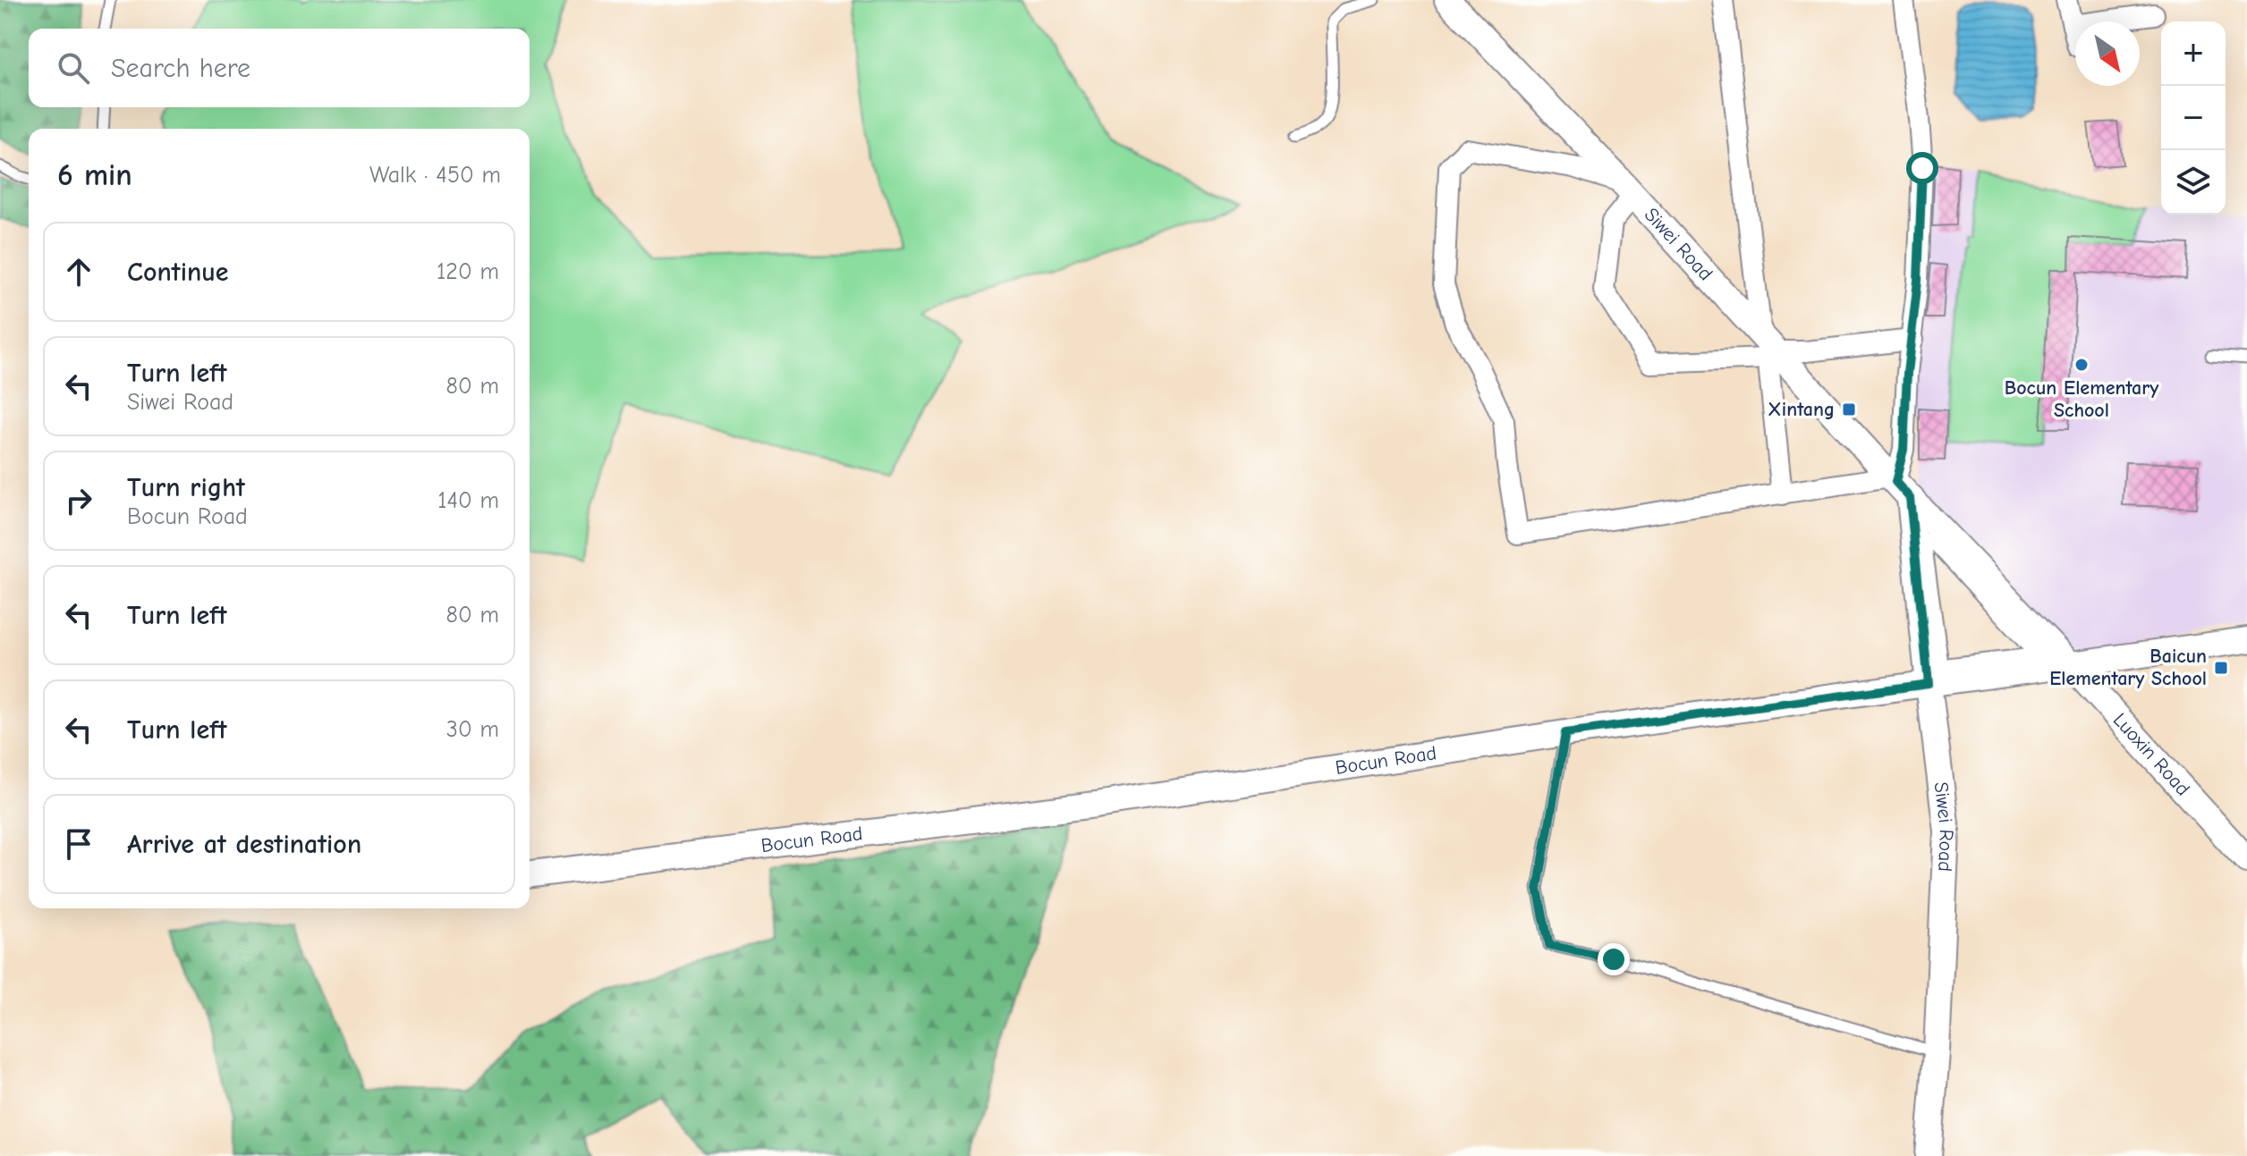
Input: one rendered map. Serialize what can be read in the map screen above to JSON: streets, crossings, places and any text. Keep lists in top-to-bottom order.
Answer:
{
  "streets": {
    "street": ["Siwei Road", "Luoxin Road", "Bocun Road"]
  },
  "crossings": [
    ["Siwei Road", "Luoxin Road"],
    ["Siwei Road", "Bocun Road"],
    ["Luoxin Road", "Bocun Road"]
  ],
  "places": {
    "other": ["Bocun Elementary School"],
    "transit": ["Xintang", "Baicun Elementary School"]
  },
  "north": "bottom right",
  "page": {
    "map_buttons": ["+", "−"],
    "search": "Search here",
    "heading": ["6 min", "Walk · 450 m"],
    "list": [
      ["Continue", "120 m"],
      ["Turn left", "Siwei Road", "80 m"],
      ["Turn right", "Bocun Road", "140 m"],
      ["Turn left", "80 m"],
      ["Turn left", "30 m"],
      "Arrive at destination"
    ]
  }
}
